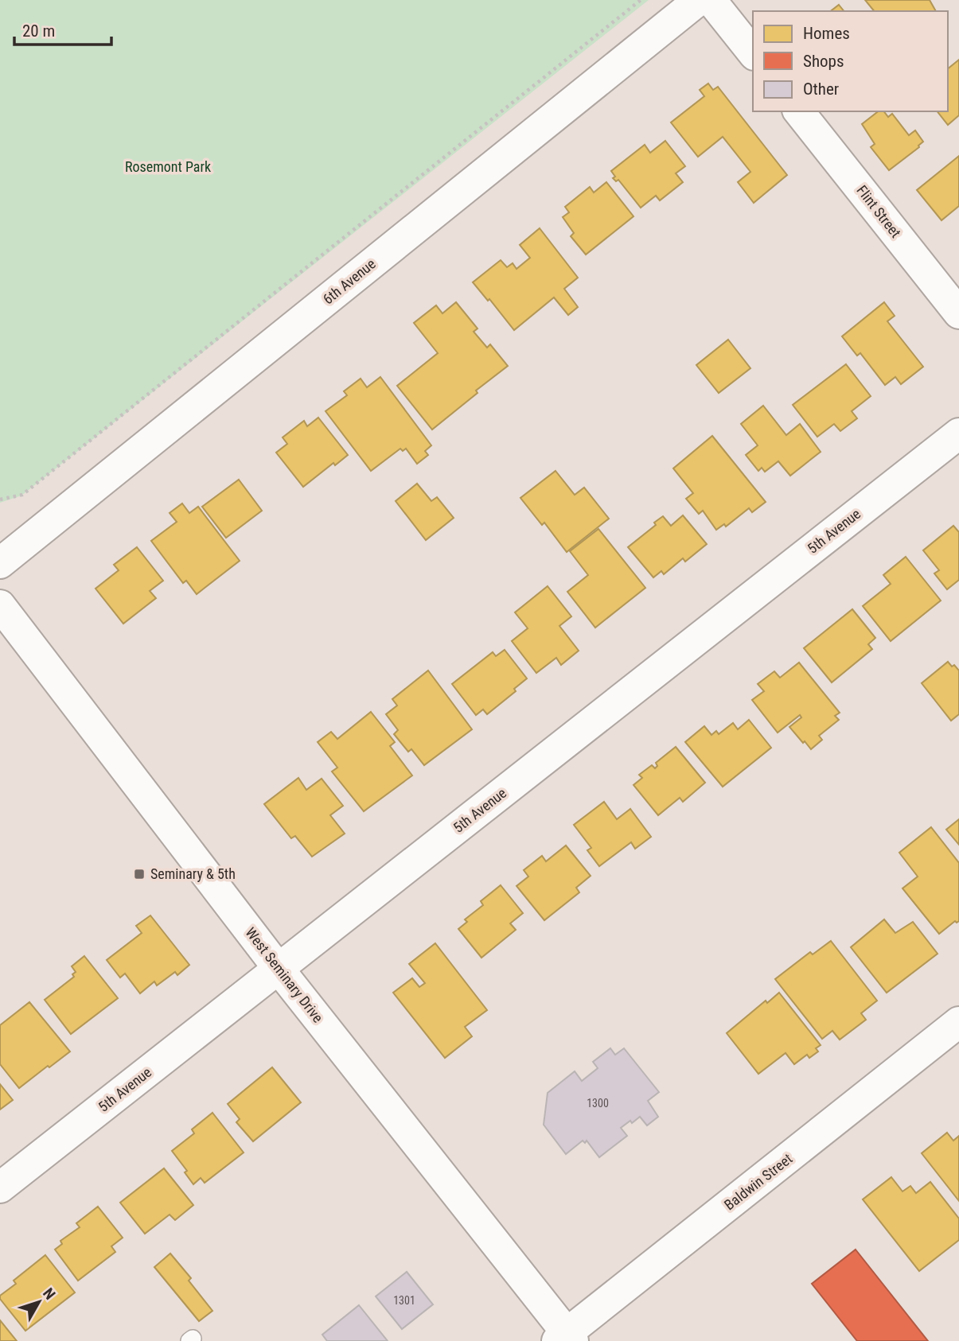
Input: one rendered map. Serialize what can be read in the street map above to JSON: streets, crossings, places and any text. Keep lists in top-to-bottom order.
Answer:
{
  "streets": {
    "street": [
      "Flint Street",
      "6th Avenue",
      "5th Avenue",
      "West Seminary Drive",
      "Baldwin Street"
    ]
  },
  "crossings": [
    ["5th Avenue", "West Seminary Drive"],
    ["West Seminary Drive", "Baldwin Street"]
  ],
  "parks": ["Rosemont Park"],
  "places": {
    "transit": ["Seminary & 5th"]
  },
  "house_numbers": ["1300", "1301"],
  "legend": ["Homes", "Shops", "Other"],
  "scale_bar": "20 m",
  "north": "top right"
}
